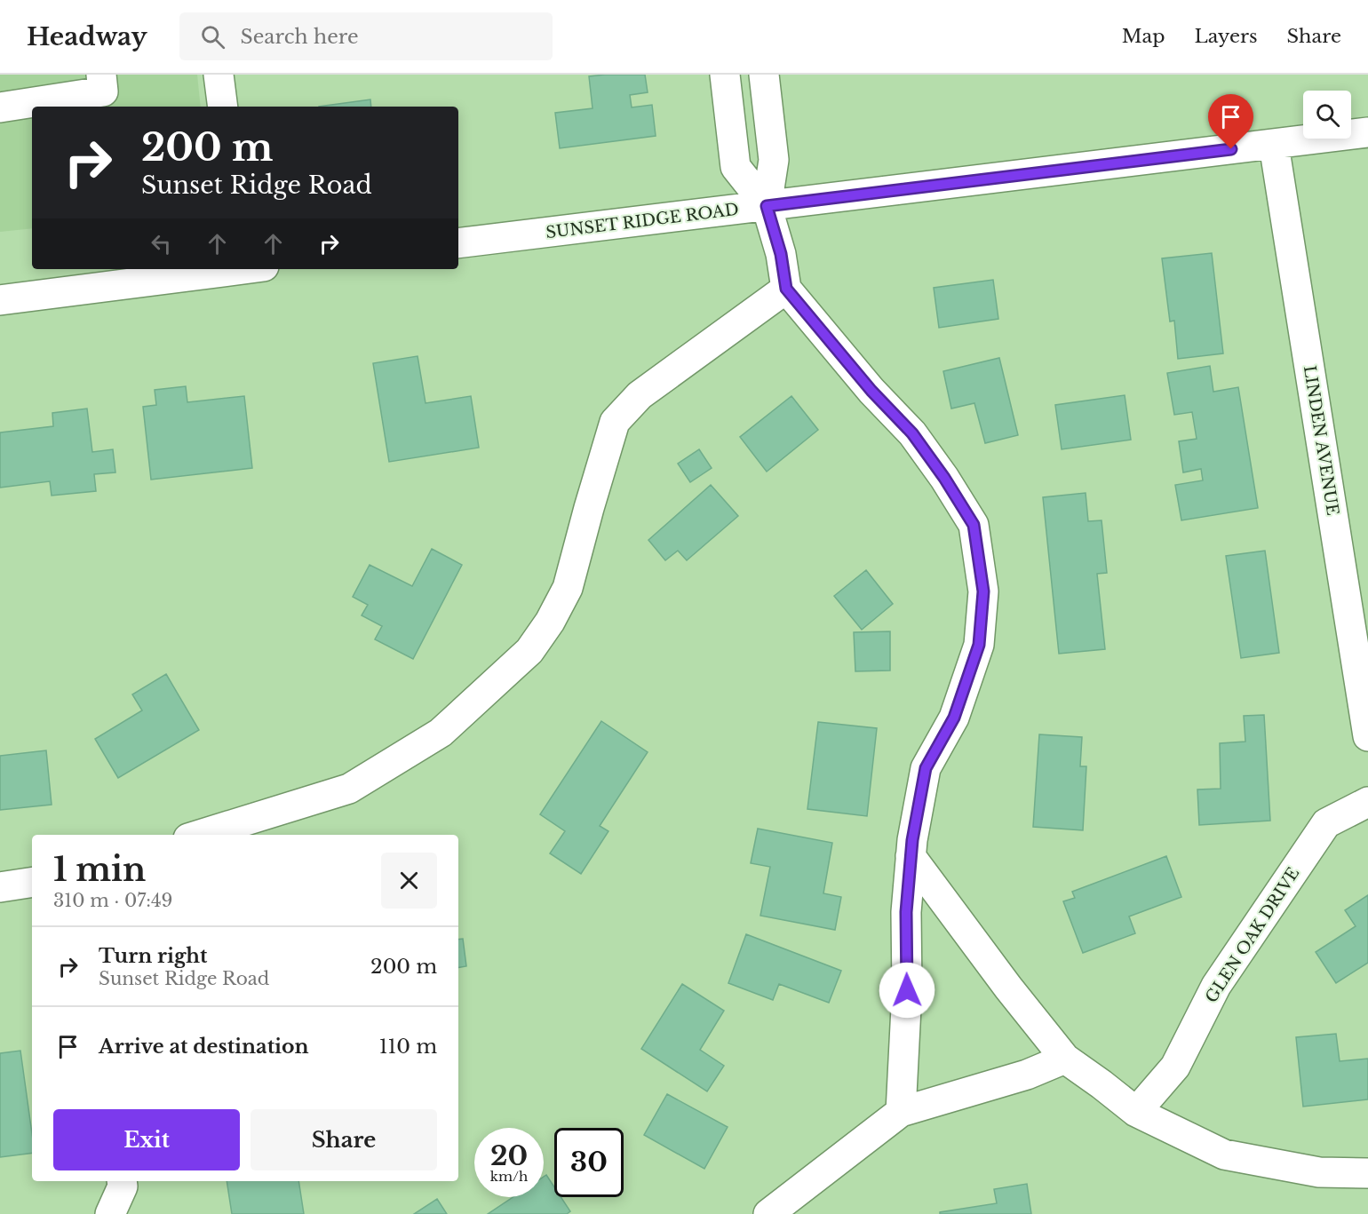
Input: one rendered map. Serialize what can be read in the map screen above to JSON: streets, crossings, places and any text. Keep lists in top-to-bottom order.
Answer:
{
  "streets": {
    "street": ["SUNSET RIDGE ROAD", "LINDEN AVENUE", "GLEN OAK DRIVE"]
  },
  "crossings": [
    ["SUNSET RIDGE ROAD", "LINDEN AVENUE"]
  ],
  "page": {
    "header": "Headway",
    "search": "Search here",
    "nav": ["Map", "Layers", "Share"],
    "turn": ["200 m", "Sunset Ridge Road"],
    "heading": ["1 min", "310 m · 07:49"],
    "list": [
      {
        "name": "Turn right",
        "note": "Sunset Ridge Road",
        "value": "200 m"
      },
      {
        "name": "Arrive at destination",
        "value": "110 m"
      }
    ],
    "buttons": ["Exit", "Share"],
    "speed": "20 km/h",
    "limit": "30"
  }
}
